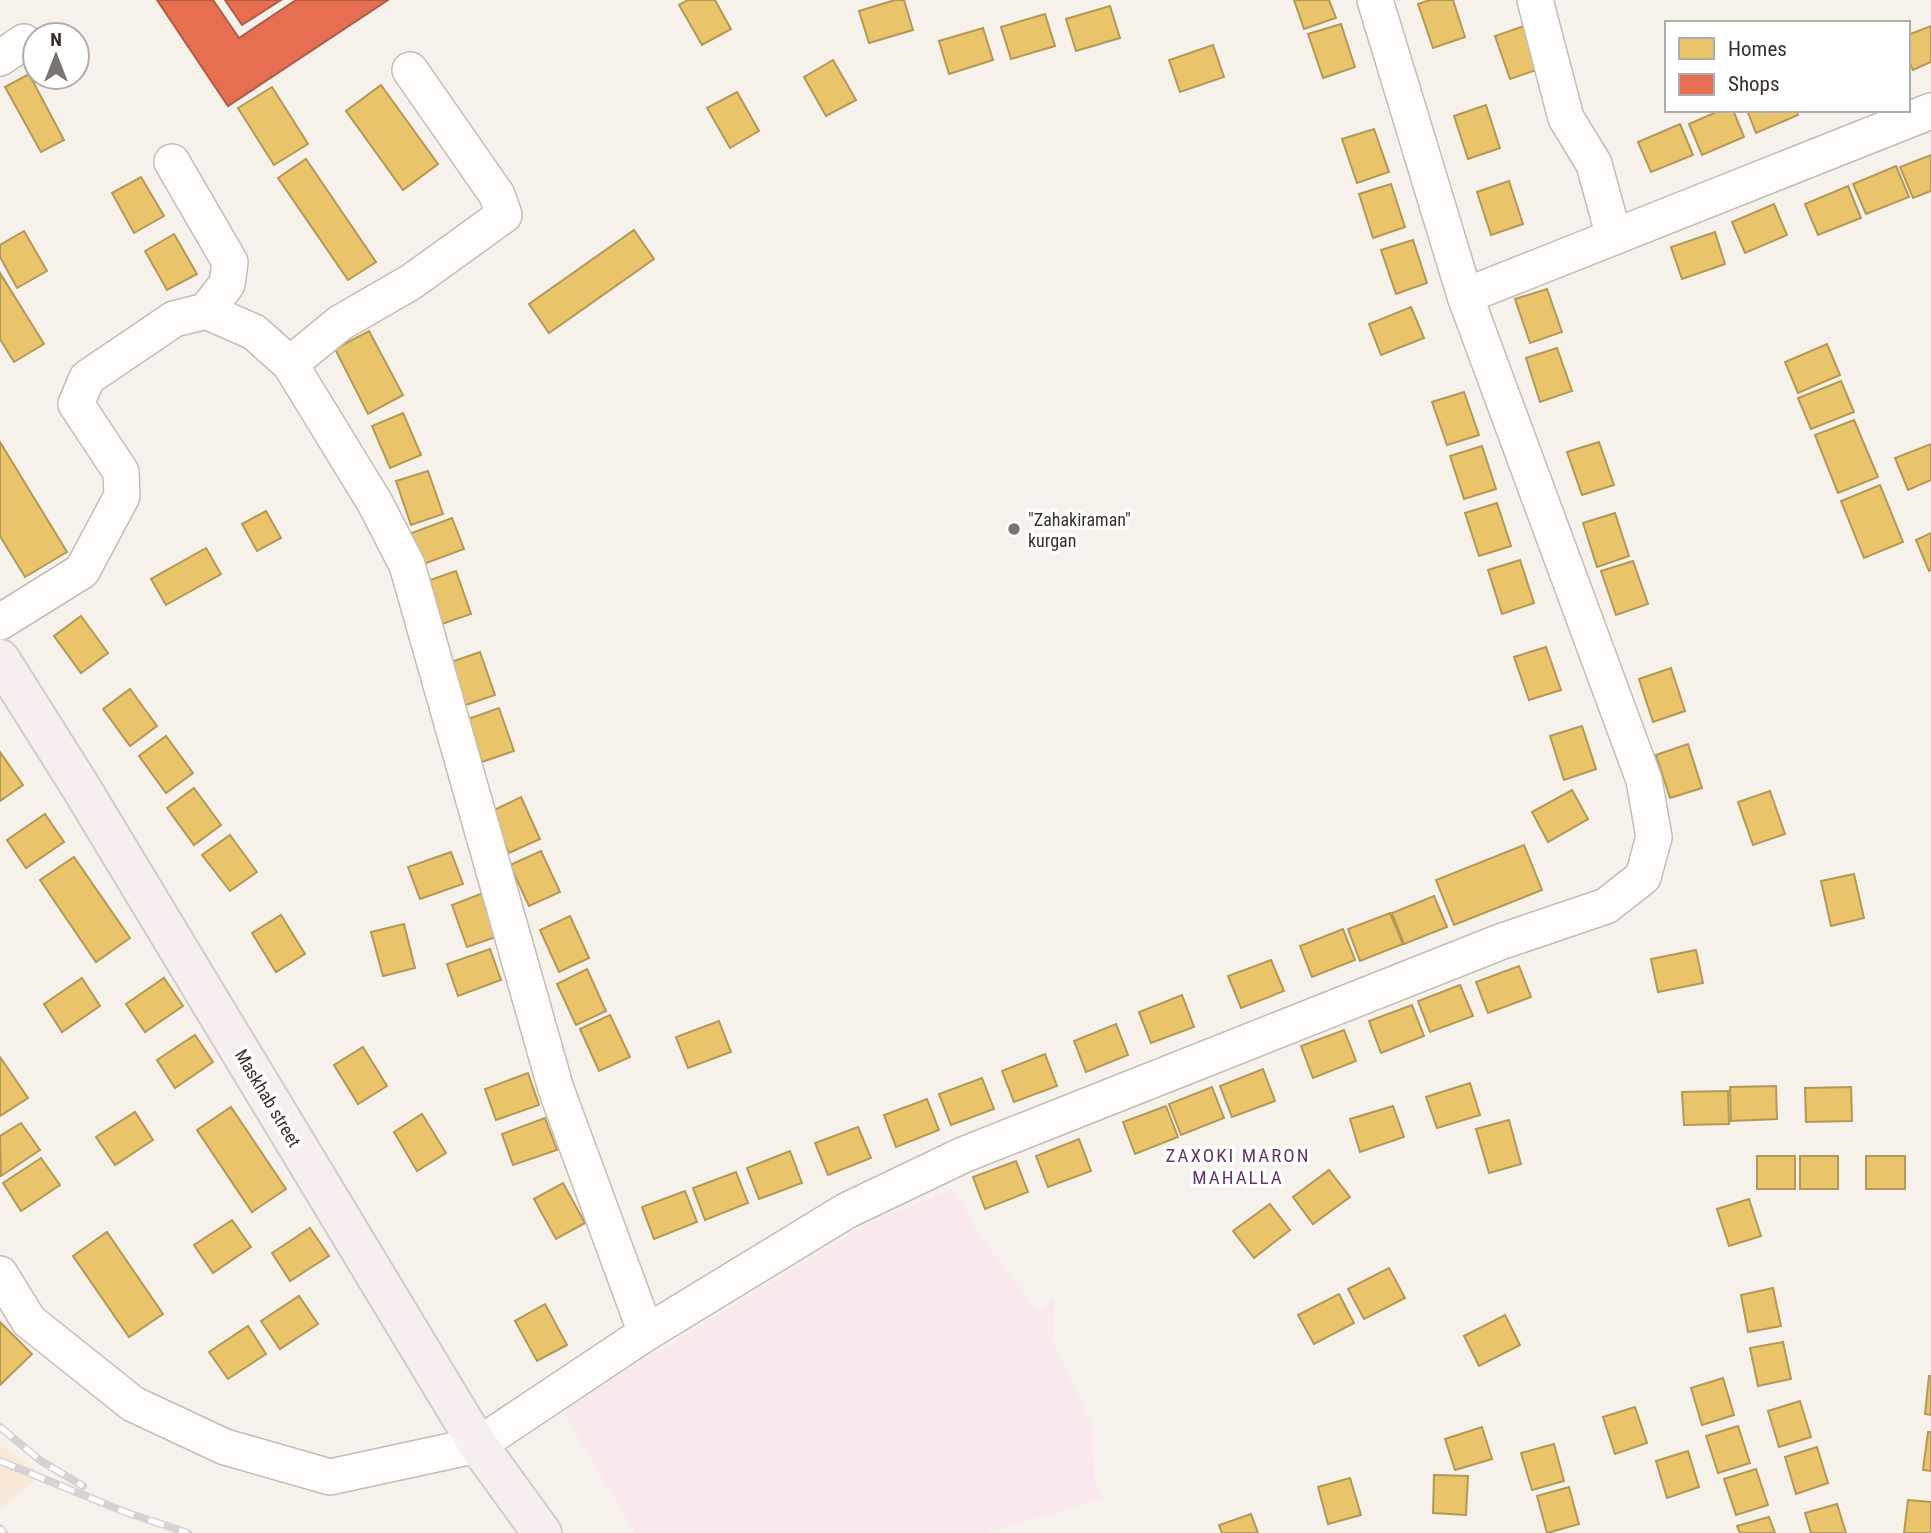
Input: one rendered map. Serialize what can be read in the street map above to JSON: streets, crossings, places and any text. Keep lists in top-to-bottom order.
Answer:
{
  "streets": {
    "main road": ["Maskhab street"]
  },
  "districts": ["ZAXOKI MARON MAHALLA"],
  "places": ["\"Zahakiraman\" kurgan"],
  "legend": ["Homes", "Shops"],
  "north": "top"
}
